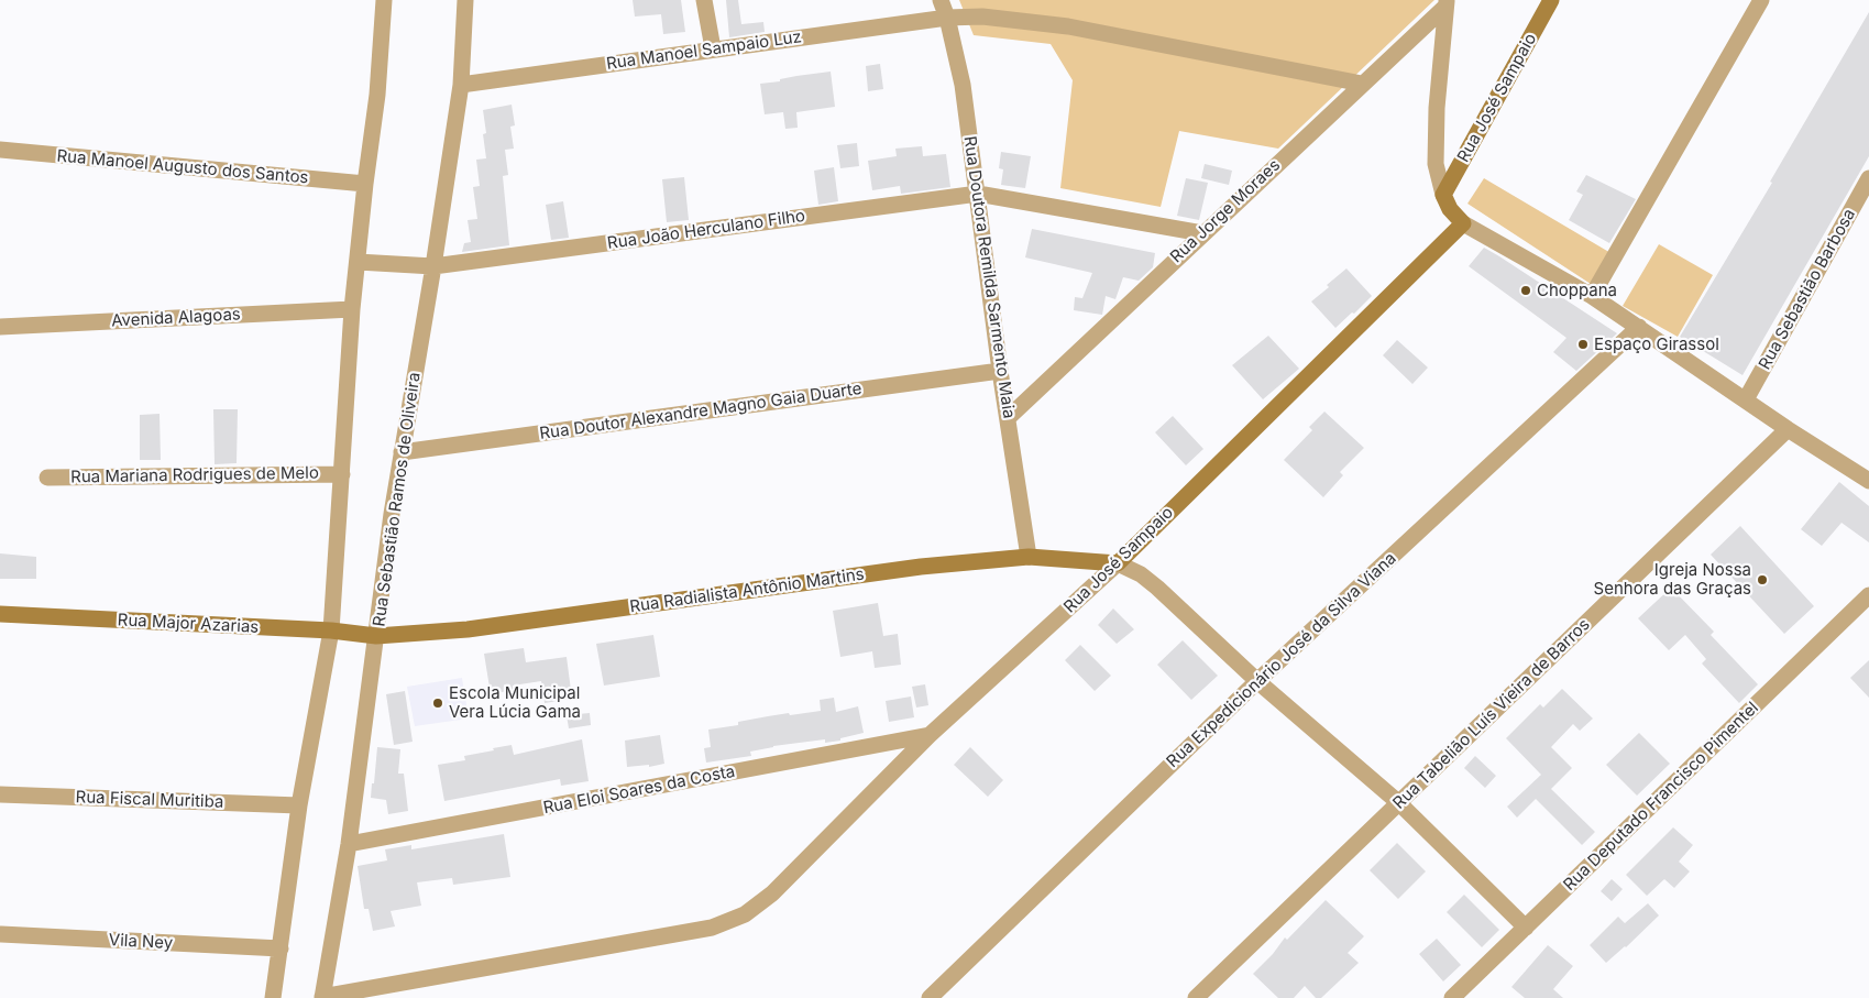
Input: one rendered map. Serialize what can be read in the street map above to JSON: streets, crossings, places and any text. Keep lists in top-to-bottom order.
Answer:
{
  "streets": {
    "street": [
      "Rua Manoel Sampaio Luz",
      "Rua José Sampaio",
      "Rua Manoel Augusto dos Santos",
      "Rua Jorge Moraes",
      "Rua João Herculano Filho",
      "Rua Doutora Remilda Sarmento Maia",
      "Rua Sebastião Barbosa",
      "Avenida Alagoas",
      "Rua Doutor Alexandre Magno Gaia Duarte",
      "Rua Mariana Rodrigues de Melo",
      "Rua Sebastião Ramos de Oliveira",
      "Rua Radialista Antônio Martins",
      "Rua Major Azarias",
      "Rua Expedicionário José da Silva Viana",
      "Rua Tabelião Luís Vieira de Barros",
      "Rua Eloi Soares da Costa",
      "Rua Deputado Francisco Pimentel",
      "Rua Fiscal Muritiba",
      "Vila Ney"
    ]
  },
  "crossings": [
    ["Rua Manoel Sampaio Luz", "Rua Jorge Moraes"],
    ["Rua Manoel Sampaio Luz", "Rua Doutora Remilda Sarmento Maia"],
    ["Rua Manoel Sampaio Luz", "Rua Sebastião Ramos de Oliveira"],
    ["Rua José Sampaio", "Rua Sebastião Ramos de Oliveira"],
    ["Rua José Sampaio", "Rua Radialista Antônio Martins"],
    ["Rua José Sampaio", "Rua Eloi Soares da Costa"],
    ["Rua Jorge Moraes", "Rua João Herculano Filho"],
    ["Rua Jorge Moraes", "Rua Doutora Remilda Sarmento Maia"],
    ["Rua João Herculano Filho", "Rua Doutora Remilda Sarmento Maia"],
    ["Rua João Herculano Filho", "Rua Sebastião Ramos de Oliveira"],
    ["Rua Doutora Remilda Sarmento Maia", "Rua Doutor Alexandre Magno Gaia Duarte"],
    ["Rua Doutora Remilda Sarmento Maia", "Rua Radialista Antônio Martins"],
    ["Rua Doutor Alexandre Magno Gaia Duarte", "Rua Sebastião Ramos de Oliveira"],
    ["Rua Sebastião Ramos de Oliveira", "Rua Radialista Antônio Martins"],
    ["Rua Sebastião Ramos de Oliveira", "Rua Major Azarias"],
    ["Rua Sebastião Ramos de Oliveira", "Rua Eloi Soares da Costa"],
    ["Rua Radialista Antônio Martins", "Rua Major Azarias"]
  ],
  "places": [
    "Choppana",
    "Espaço Girassol",
    "Igreja Nossa Senhora das Graças",
    "Escola Municipal Vera Lúcia Gama"
  ]
}
